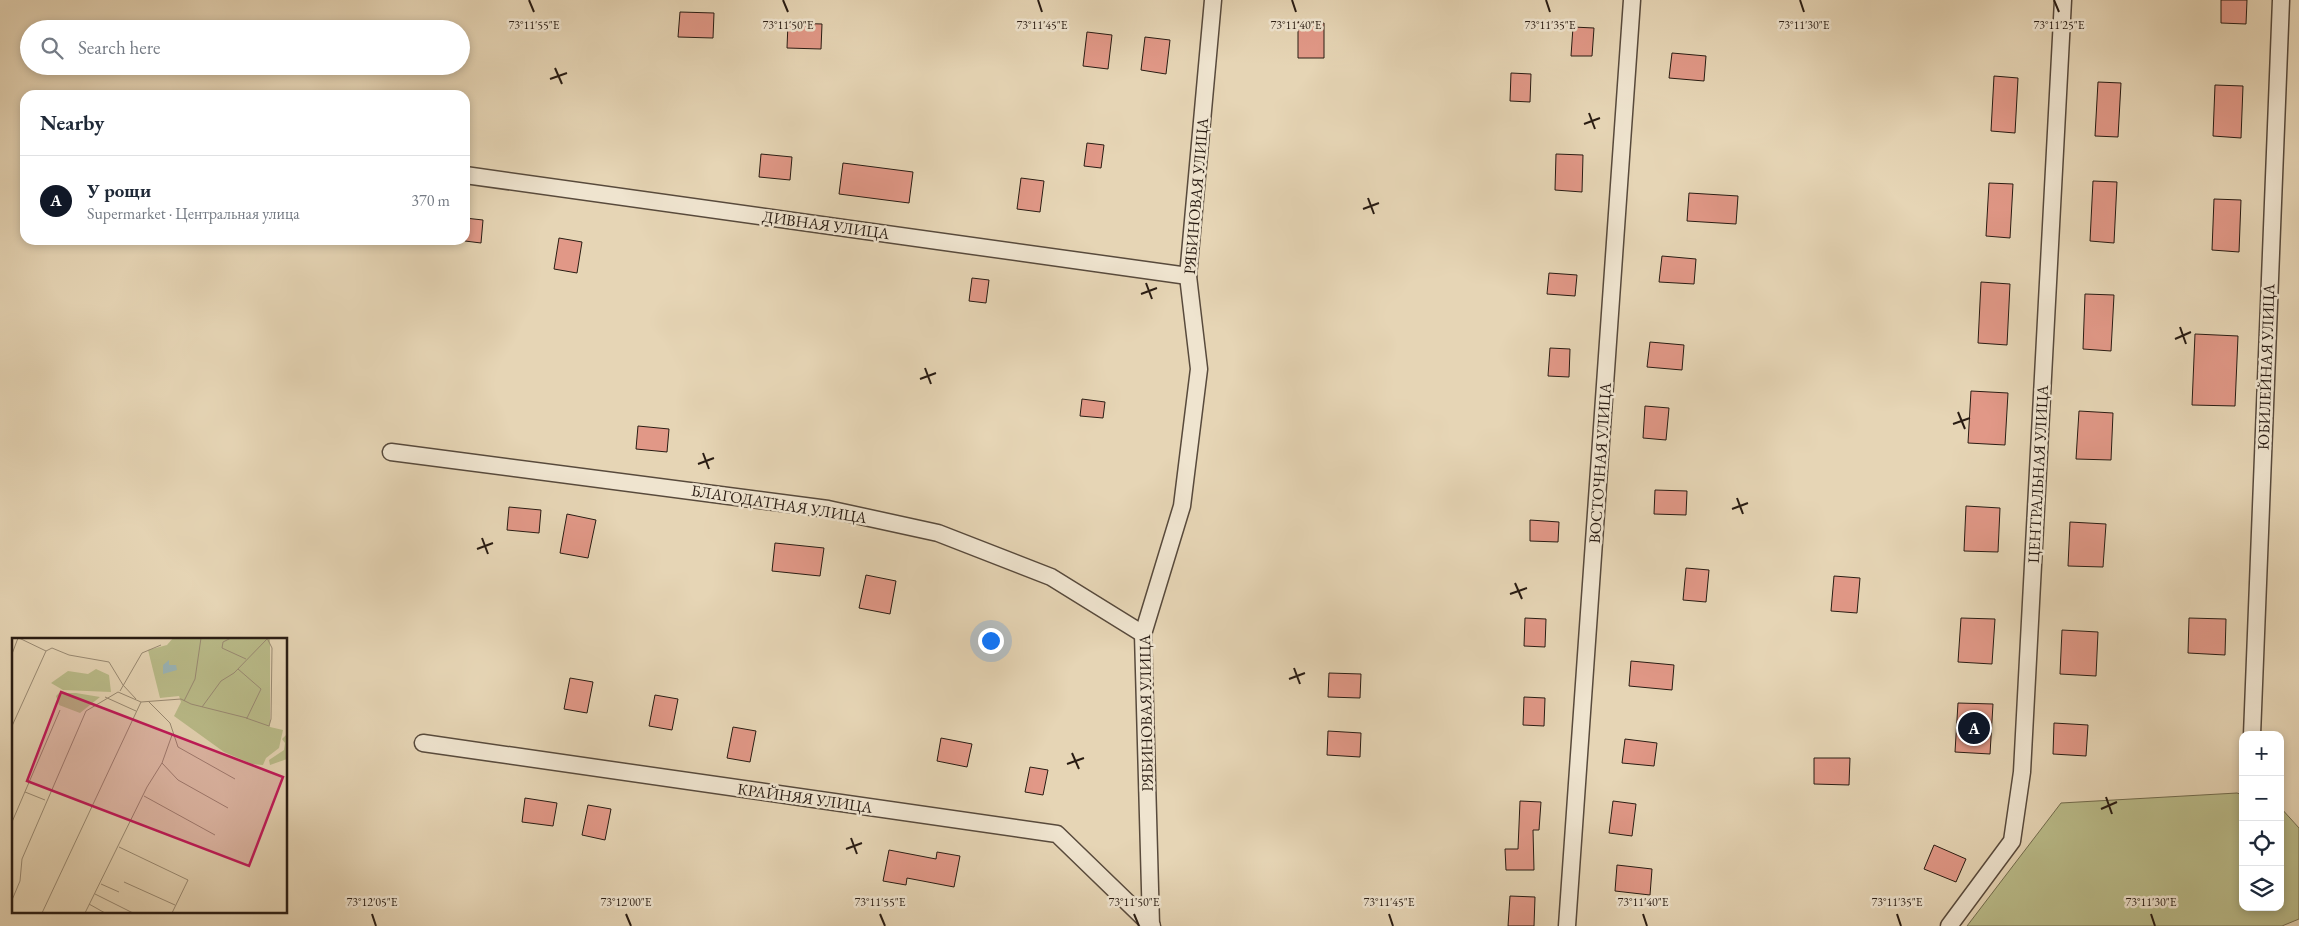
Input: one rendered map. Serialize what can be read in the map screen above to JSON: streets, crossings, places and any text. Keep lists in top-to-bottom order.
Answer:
{
  "streets": {
    "street": [
      "РЯБИНОВАЯ УЛИЦА",
      "ДИВНАЯ УЛИЦА",
      "ЮБИЛЕЙНАЯ УЛИЦА",
      "ВОСТОЧНАЯ УЛИЦА",
      "ЦЕНТРАЛЬНАЯ УЛИЦА",
      "БЛАГОДАТНАЯ УЛИЦА",
      "КРАЙНЯЯ УЛИЦА"
    ]
  },
  "crossings": [
    ["РЯБИНОВАЯ УЛИЦА", "ДИВНАЯ УЛИЦА"],
    ["РЯБИНОВАЯ УЛИЦА", "БЛАГОДАТНАЯ УЛИЦА"],
    ["РЯБИНОВАЯ УЛИЦА", "КРАЙНЯЯ УЛИЦА"]
  ],
  "page": {
    "search": "Search here",
    "heading": "Nearby",
    "list": [
      {
        "mark": "A",
        "name": "У рощи",
        "note": "Supermarket · Центральная улица",
        "value": "370 m"
      }
    ],
    "pins": "A",
    "map_buttons": ["+", "−"]
  },
  "coordinates": [
    "73°11'25\"E",
    "73°11'55\"E",
    "73°11'50\"E",
    "73°11'45\"E",
    "73°11'40\"E",
    "73°11'35\"E",
    "73°11'30\"E",
    "73°12'05\"E",
    "73°12'00\"E"
  ]
}
